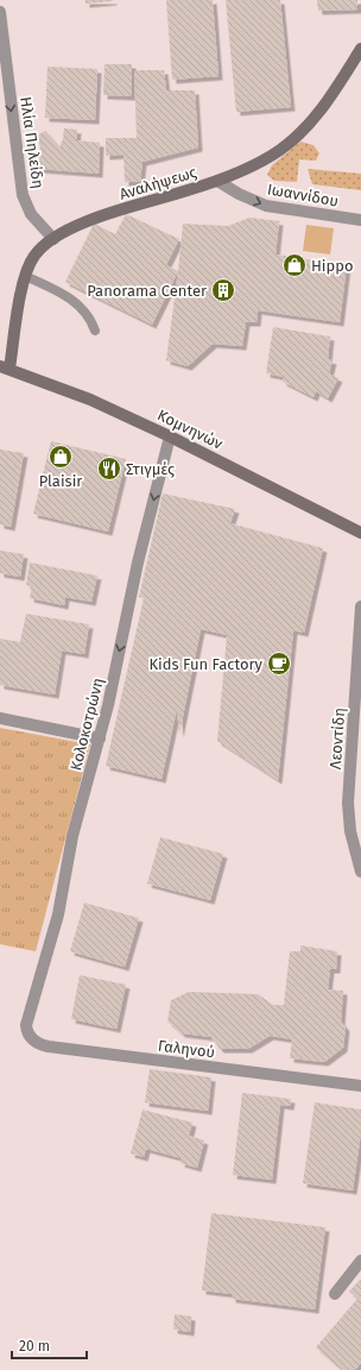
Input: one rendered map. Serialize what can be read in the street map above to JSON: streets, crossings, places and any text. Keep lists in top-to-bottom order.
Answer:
{
  "streets": {
    "street": [
      "Ηλία Πηλείδη",
      "Αναλήψεως",
      "Ιωαννίδου",
      "Κομνηνών",
      "Κολοκοτρώνη",
      "Λεοντίδη",
      "Γαληνού"
    ]
  },
  "crossings": [
    ["Ηλία Πηλείδη", "Αναλήψεως"],
    ["Αναλήψεως", "Ιωαννίδου"],
    ["Αναλήψεως", "Κομνηνών"],
    ["Κομνηνών", "Κολοκοτρώνη"],
    ["Κολοκοτρώνη", "Γαληνού"]
  ],
  "one_way": ["Ηλία Πηλείδη", "Ιωαννίδου", "Κολοκοτρώνη"],
  "places": {
    "shop": ["Hippo", "Plaisir"],
    "building": ["Panorama Center"],
    "restaurant": ["Στιγμές"],
    "cafe": ["Kids Fun Factory"]
  },
  "scale_bar": "20 m"
}
